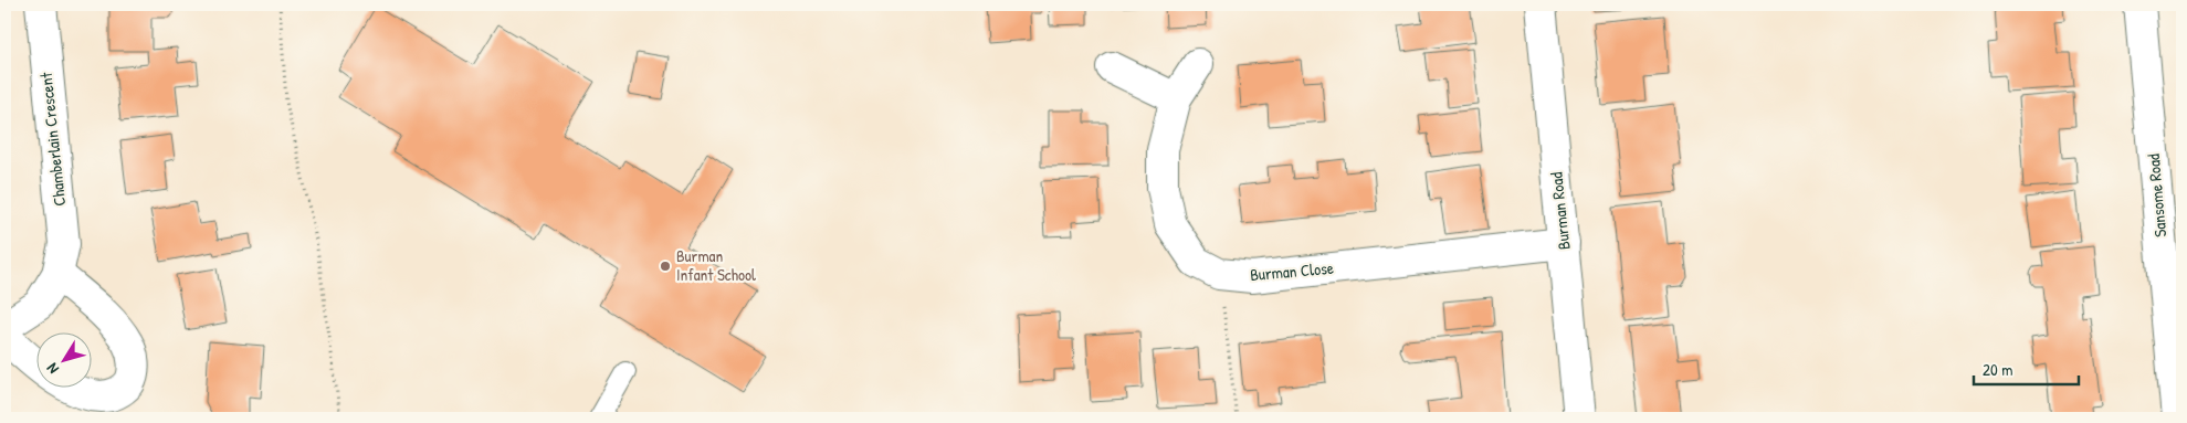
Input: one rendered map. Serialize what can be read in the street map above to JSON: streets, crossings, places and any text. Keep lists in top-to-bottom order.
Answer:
{
  "streets": {
    "street": [
      "Chamberlain Crescent",
      "Sansome Road",
      "Burman Road",
      "Burman Close"
    ]
  },
  "crossings": [
    ["Burman Road", "Burman Close"]
  ],
  "places": ["Burman Infant School"],
  "scale_bar": "20 m",
  "north": "bottom left"
}
